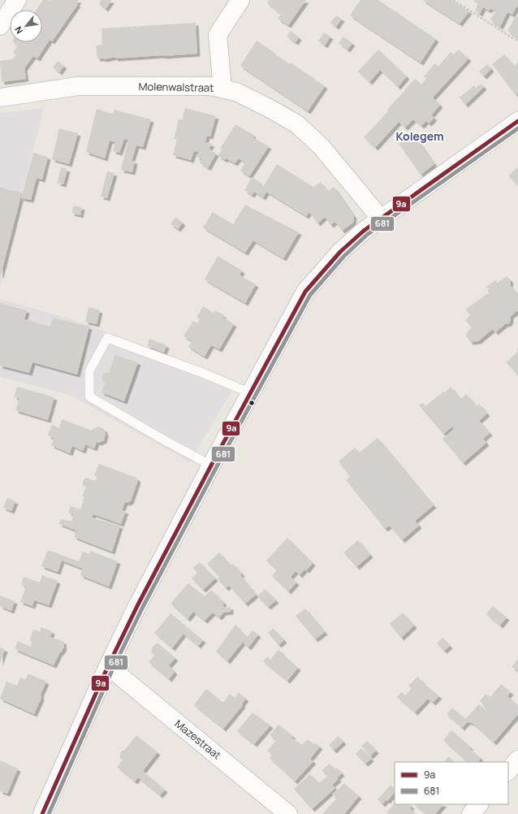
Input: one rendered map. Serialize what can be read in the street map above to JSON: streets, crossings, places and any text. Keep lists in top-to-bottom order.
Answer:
{
  "streets": {
    "street": ["Molenwalstraat", "Mazestraat"]
  },
  "districts": ["Kolegem"],
  "lines": ["transit line 9a", "transit line 681"],
  "legend": ["9a", "681"],
  "north": "bottom left"
}
